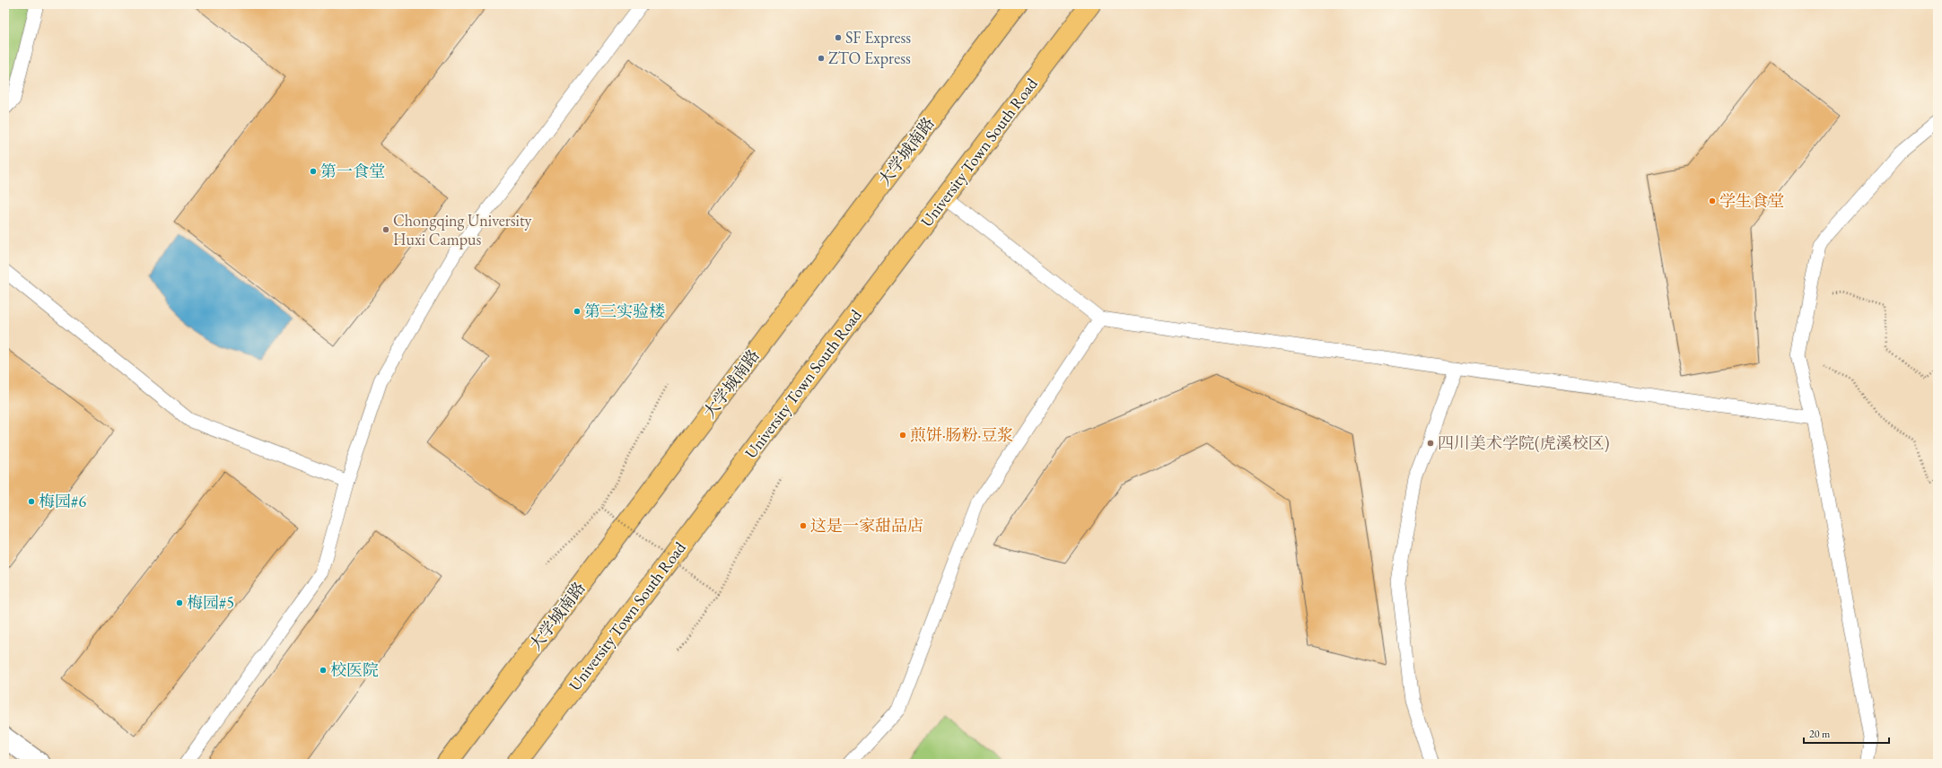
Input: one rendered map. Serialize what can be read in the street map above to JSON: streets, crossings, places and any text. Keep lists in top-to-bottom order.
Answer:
{
  "streets": {
    "main road": ["大学城南路", "University Town South Road"]
  },
  "places": [
    "SF Express",
    "ZTO Express",
    "第一食堂",
    "学生食堂",
    "Chongqing University Huxi Campus",
    "第三实验楼",
    "煎饼·肠粉·豆浆",
    "四川美术学院(虎溪校区)",
    "梅园#6",
    "这是一家甜品店",
    "梅园#5",
    "校医院"
  ],
  "scale_bar": "20 m"
}
